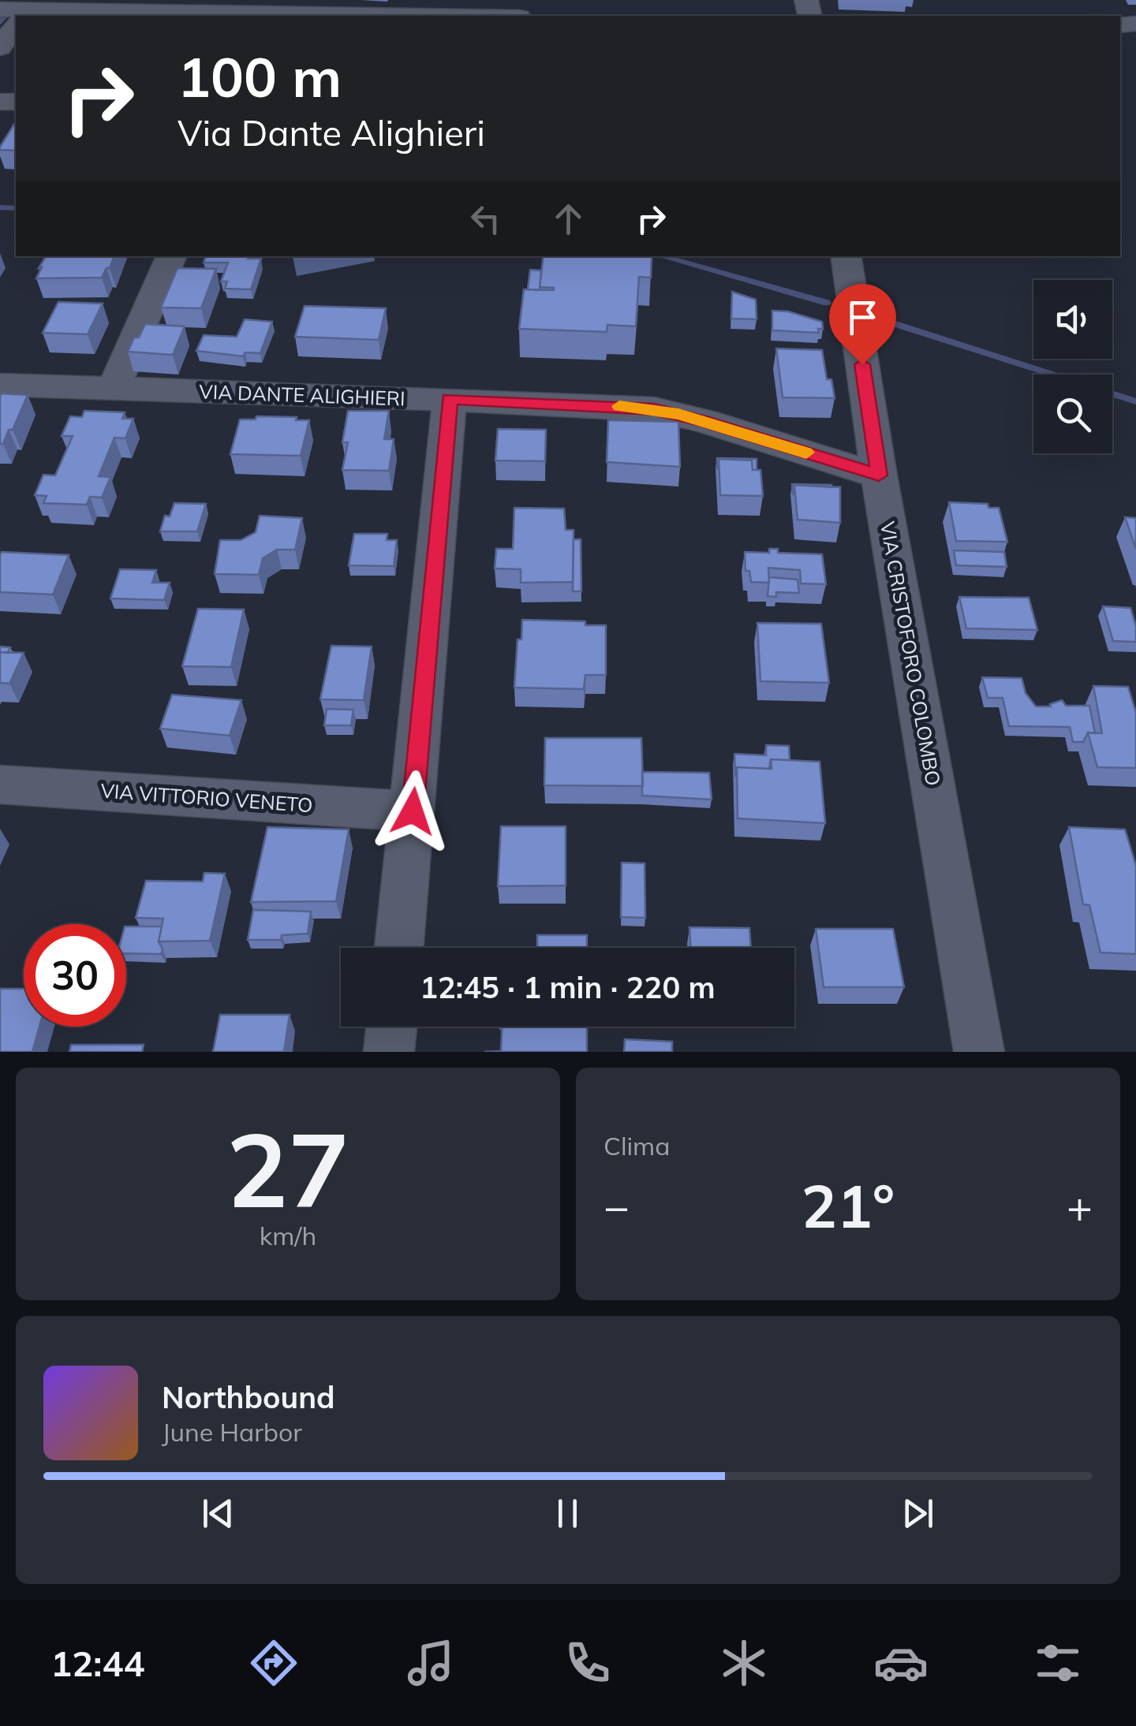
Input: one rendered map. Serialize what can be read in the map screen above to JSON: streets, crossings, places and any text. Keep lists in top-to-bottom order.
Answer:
{
  "streets": {
    "street": ["VIA DANTE ALIGHIERI", "VIA CRISTOFORO COLOMBO", "VIA VITTORIO VENETO"]
  },
  "crossings": [
    ["VIA DANTE ALIGHIERI", "VIA CRISTOFORO COLOMBO"]
  ],
  "page": {
    "turn": ["100 m", "Via Dante Alighieri"],
    "limit": "30",
    "trip": "12:45 · 1 min · 220 m",
    "tile": [
      ["27", "km/h"],
      "Clima"
    ],
    "heat": ["−", "21°", "+"],
    "song": ["Northbound", "June Harbor"],
    "tabs": "12:44"
  }
}
